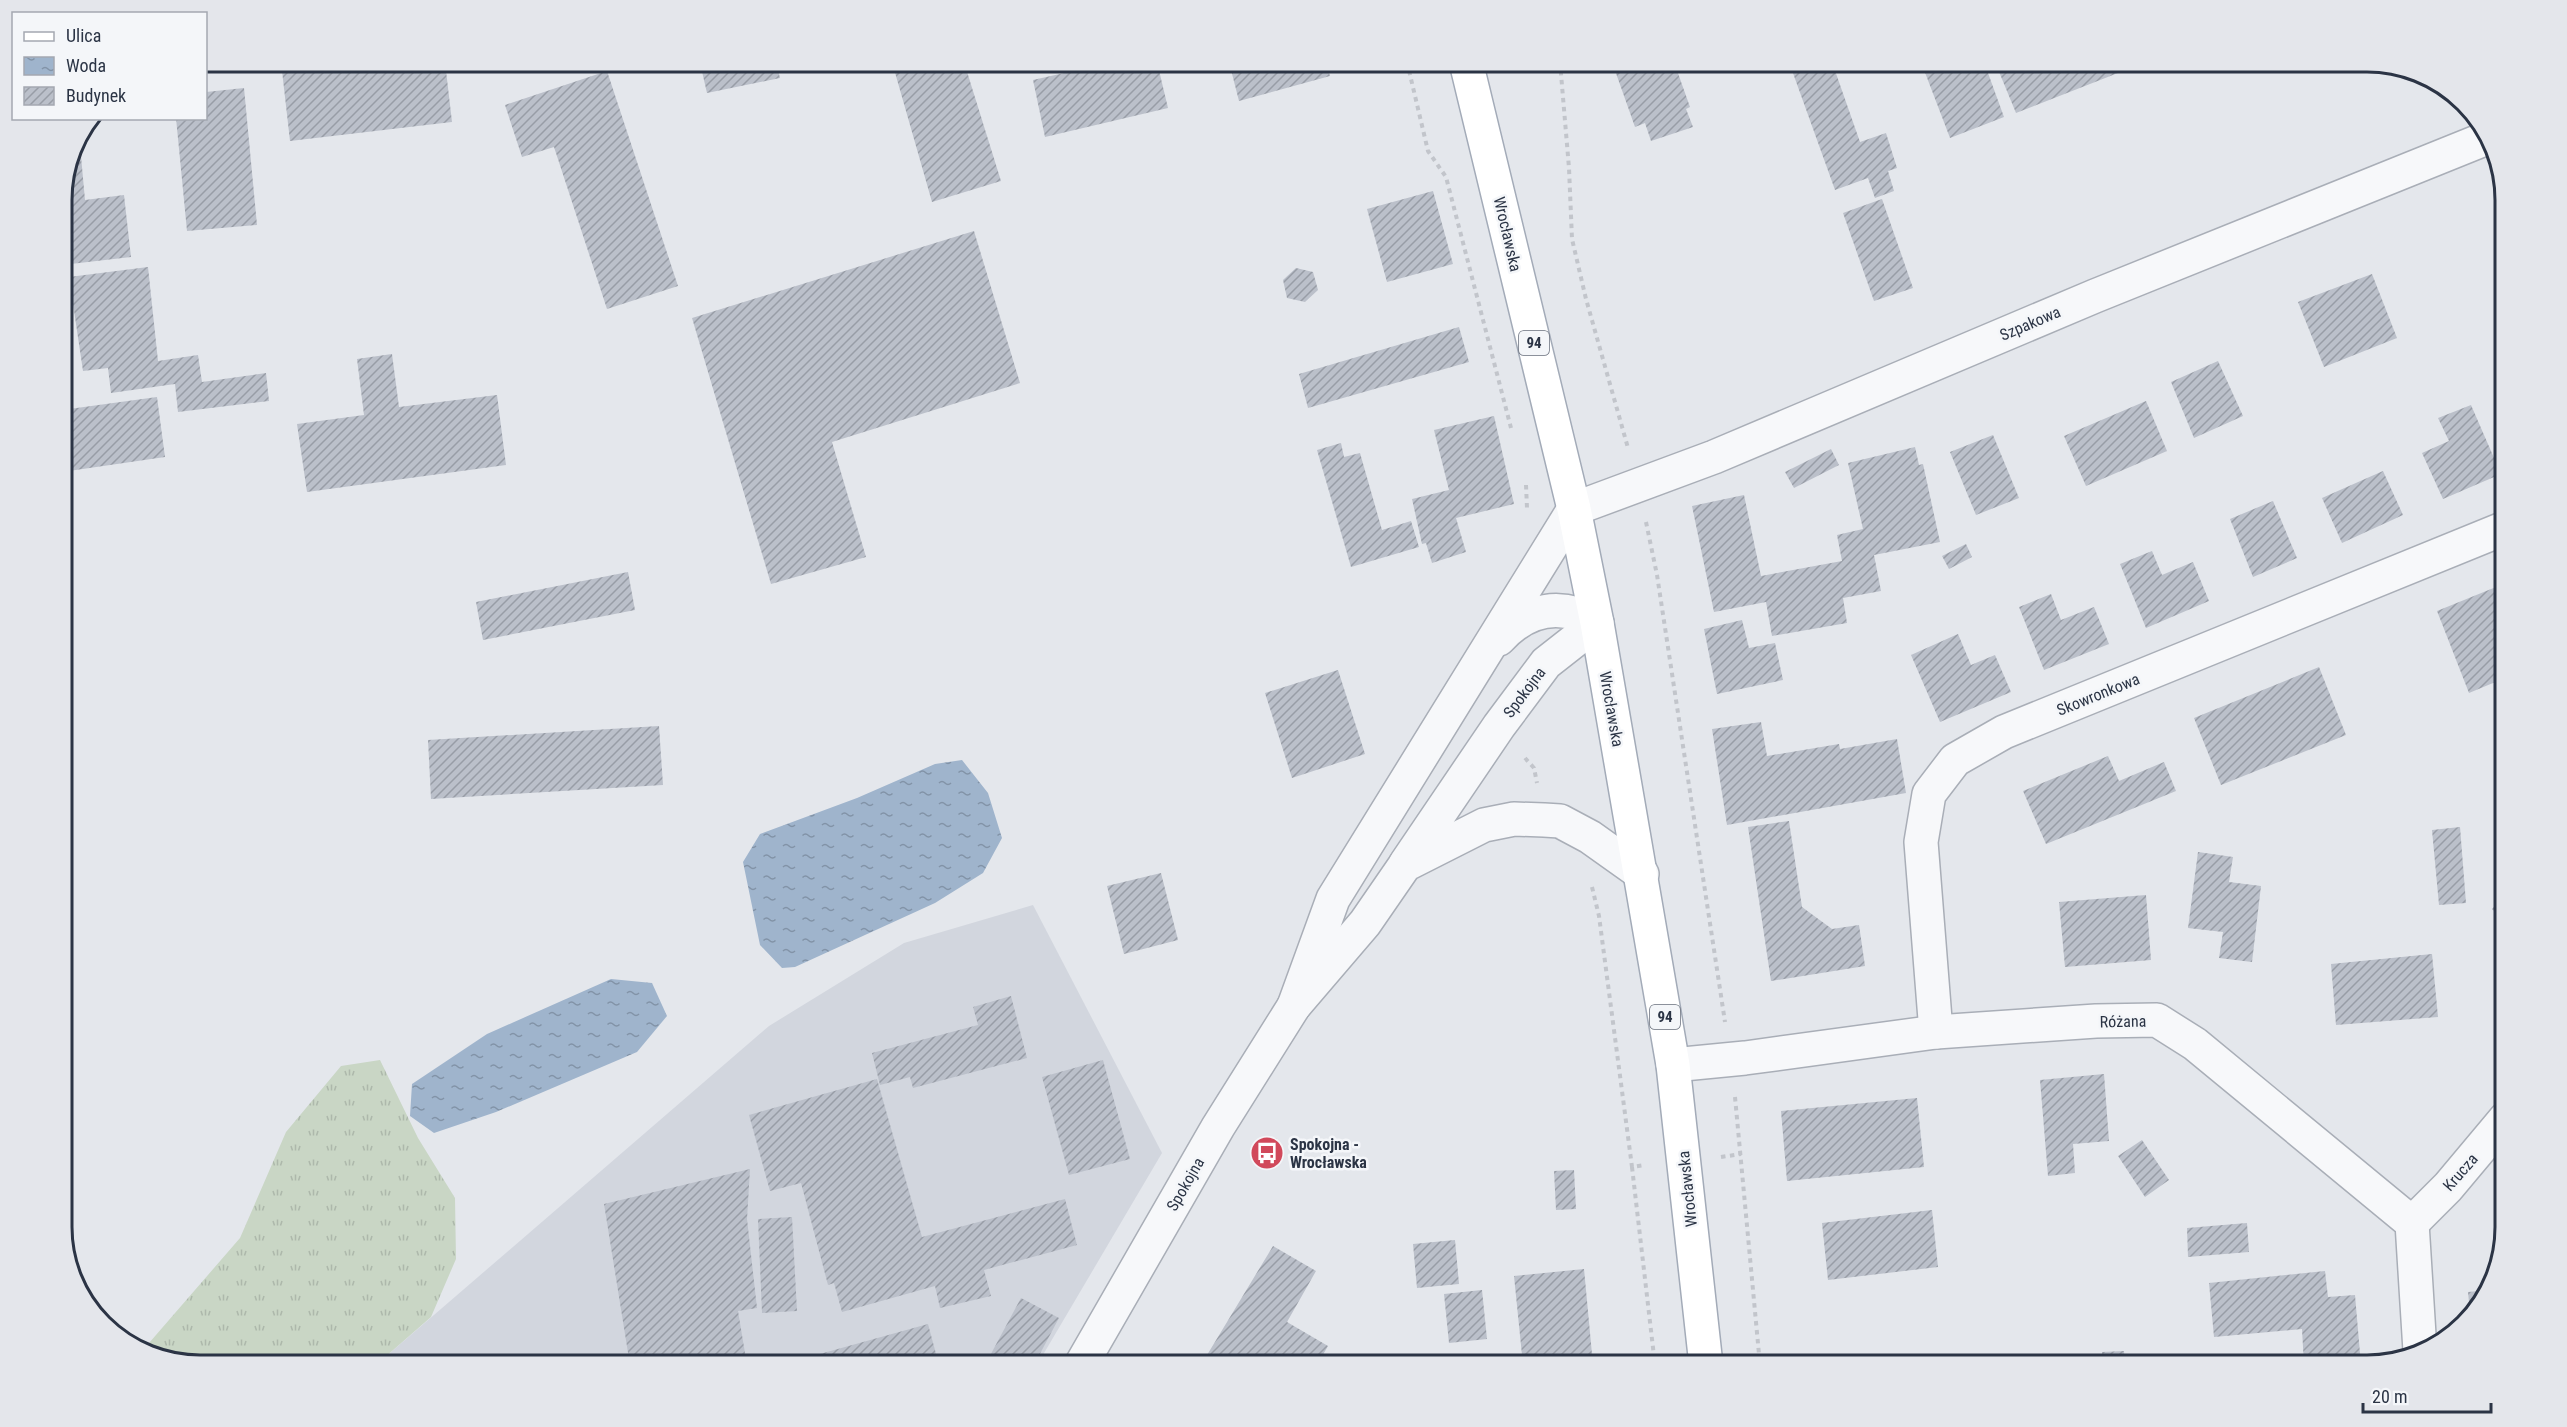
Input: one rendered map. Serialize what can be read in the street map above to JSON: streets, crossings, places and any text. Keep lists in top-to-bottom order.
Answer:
{
  "streets": {
    "main road": ["Wrocławska", "94"],
    "street": [
      "Szpakowa",
      "Spokojna",
      "Skowronkowa",
      "Różana",
      "Krucza"
    ]
  },
  "crossings": [
    ["Wrocławska", "Szpakowa"],
    ["Wrocławska", "Spokojna"],
    ["Wrocławska", "Różana"],
    ["Szpakowa", "Spokojna"],
    ["Skowronkowa", "Różana"],
    ["Różana", "Krucza"]
  ],
  "places": {
    "bus stop": ["Spokojna - Wrocławska"]
  },
  "legend": ["Ulica", "Woda", "Budynek"],
  "scale_bar": "20 m"
}
